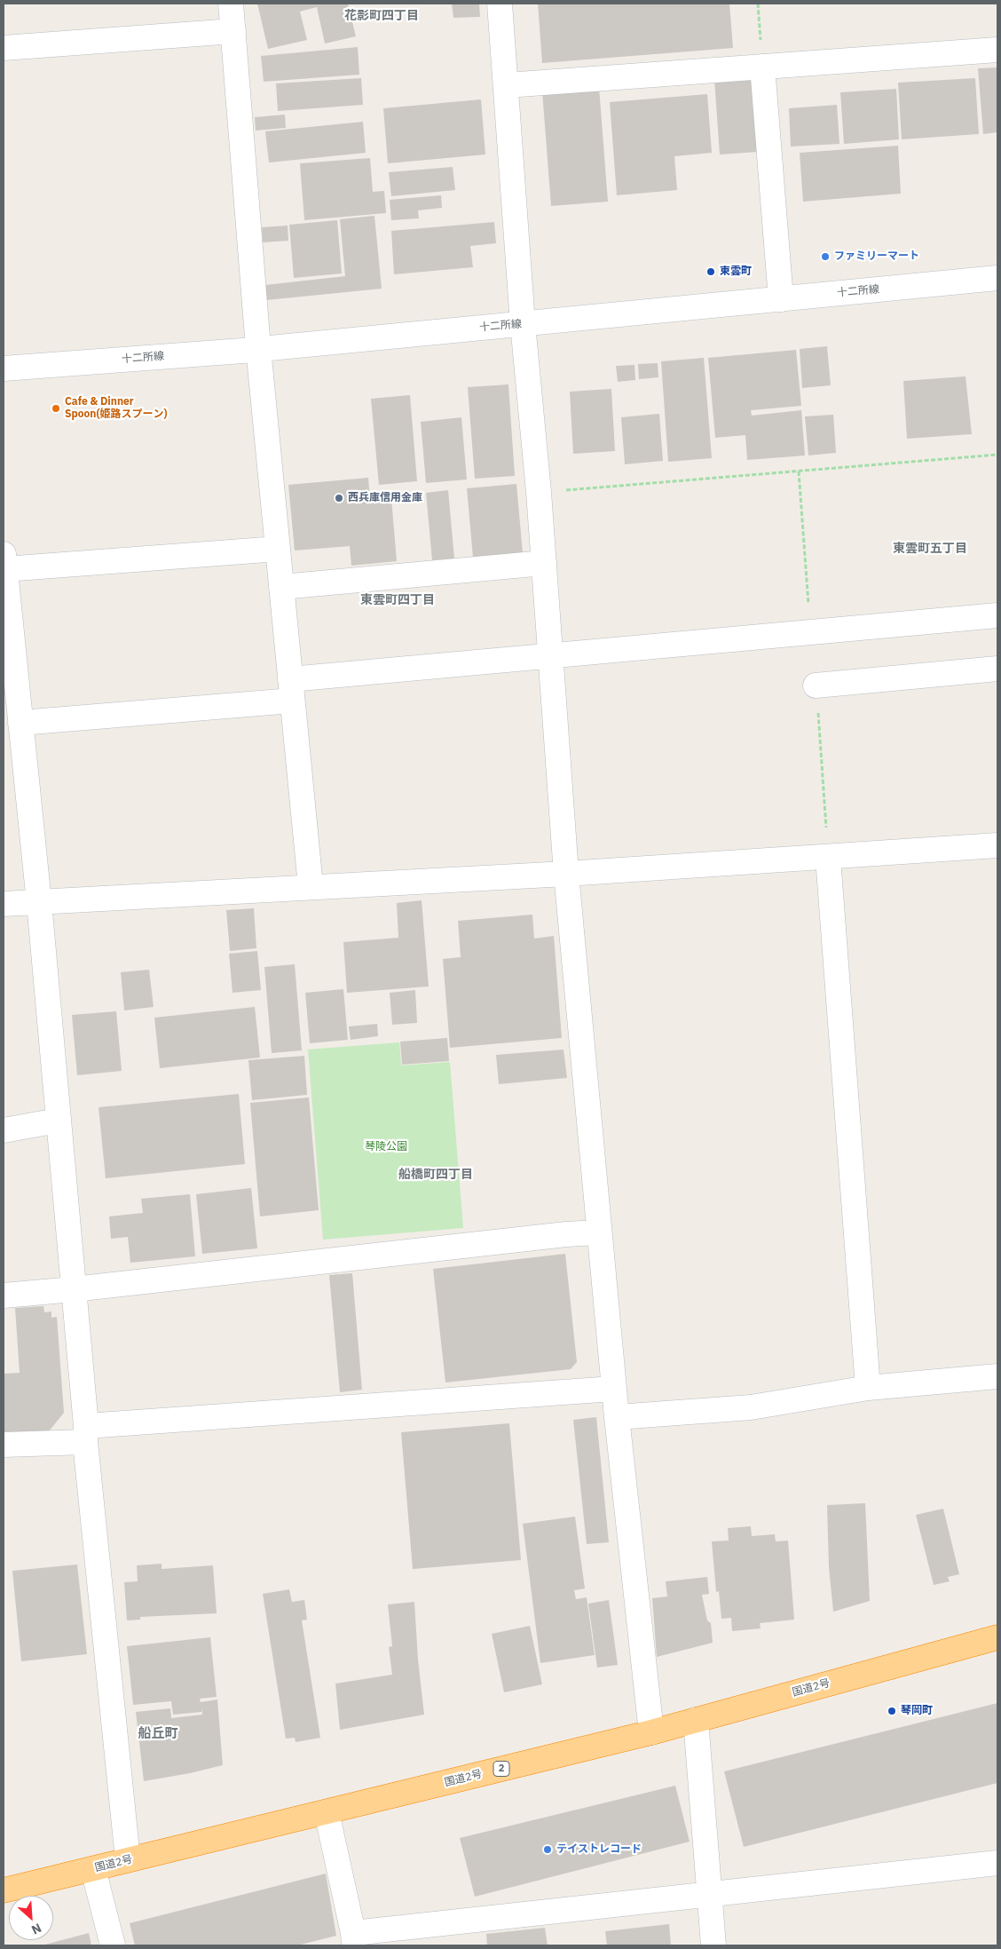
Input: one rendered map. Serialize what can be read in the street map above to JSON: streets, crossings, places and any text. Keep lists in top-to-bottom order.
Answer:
{
  "streets": {
    "highway": ["国道2号", "2"],
    "street": ["十二所線"]
  },
  "districts": [
    "花影町四丁目",
    "東雲町五丁目",
    "東雲町四丁目",
    "船橋町四丁目",
    "船丘町"
  ],
  "parks": ["琴陵公園"],
  "places": [
    "ファミリーマート",
    "東雲町",
    "Cafe & Dinner Spoon(姫路スプーン)",
    "西兵庫信用金庫",
    "琴岡町",
    "テイストレコード"
  ],
  "north": "bottom right"
}
